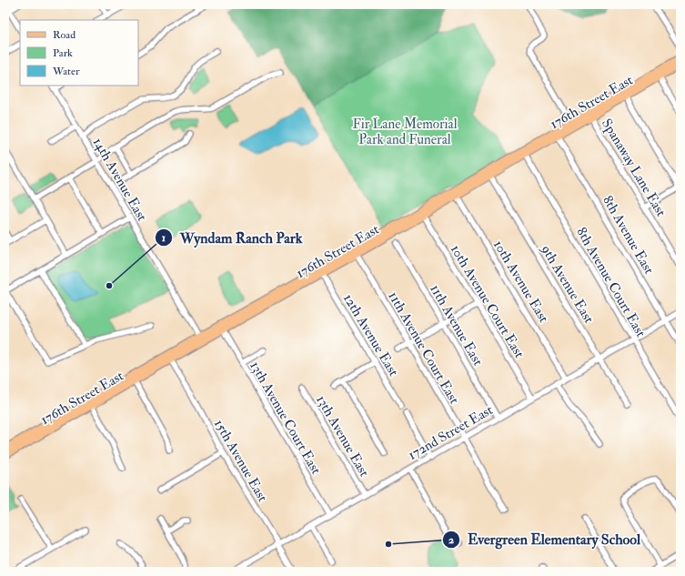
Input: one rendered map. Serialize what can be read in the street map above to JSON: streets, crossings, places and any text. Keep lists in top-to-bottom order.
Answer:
{
  "streets": {
    "main road": ["176th Street East"],
    "street": [
      "Spanaway Lane East",
      "14th Avenue East",
      "8th Avenue East",
      "10th Avenue East",
      "8th Avenue Court East",
      "9th Avenue East",
      "10th Avenue Court East",
      "11th Avenue East",
      "12th Avenue East",
      "11th Avenue Court East",
      "13th Avenue Court East",
      "172nd Street East",
      "13th Avenue East",
      "15th Avenue East"
    ]
  },
  "crossings": [
    ["176th Street East", "Spanaway Lane East"],
    ["176th Street East", "14th Avenue East"],
    ["176th Street East", "8th Avenue East"],
    ["176th Street East", "10th Avenue East"],
    ["176th Street East", "8th Avenue Court East"],
    ["176th Street East", "9th Avenue East"],
    ["176th Street East", "10th Avenue Court East"],
    ["176th Street East", "12th Avenue East"],
    ["176th Street East", "11th Avenue Court East"],
    ["176th Street East", "13th Avenue Court East"],
    ["176th Street East", "15th Avenue East"],
    ["8th Avenue East", "172nd Street East"],
    ["10th Avenue East", "172nd Street East"],
    ["8th Avenue Court East", "172nd Street East"],
    ["9th Avenue East", "172nd Street East"],
    ["10th Avenue Court East", "172nd Street East"],
    ["11th Avenue East", "172nd Street East"],
    ["11th Avenue Court East", "172nd Street East"],
    ["13th Avenue Court East", "172nd Street East"],
    ["172nd Street East", "13th Avenue East"],
    ["172nd Street East", "15th Avenue East"]
  ],
  "parks": ["Fir Lane Memorial Park and Funeral"],
  "places": ["Wyndam Ranch Park", "Evergreen Elementary School"],
  "legend": ["Road", "Park", "Water"]
}
